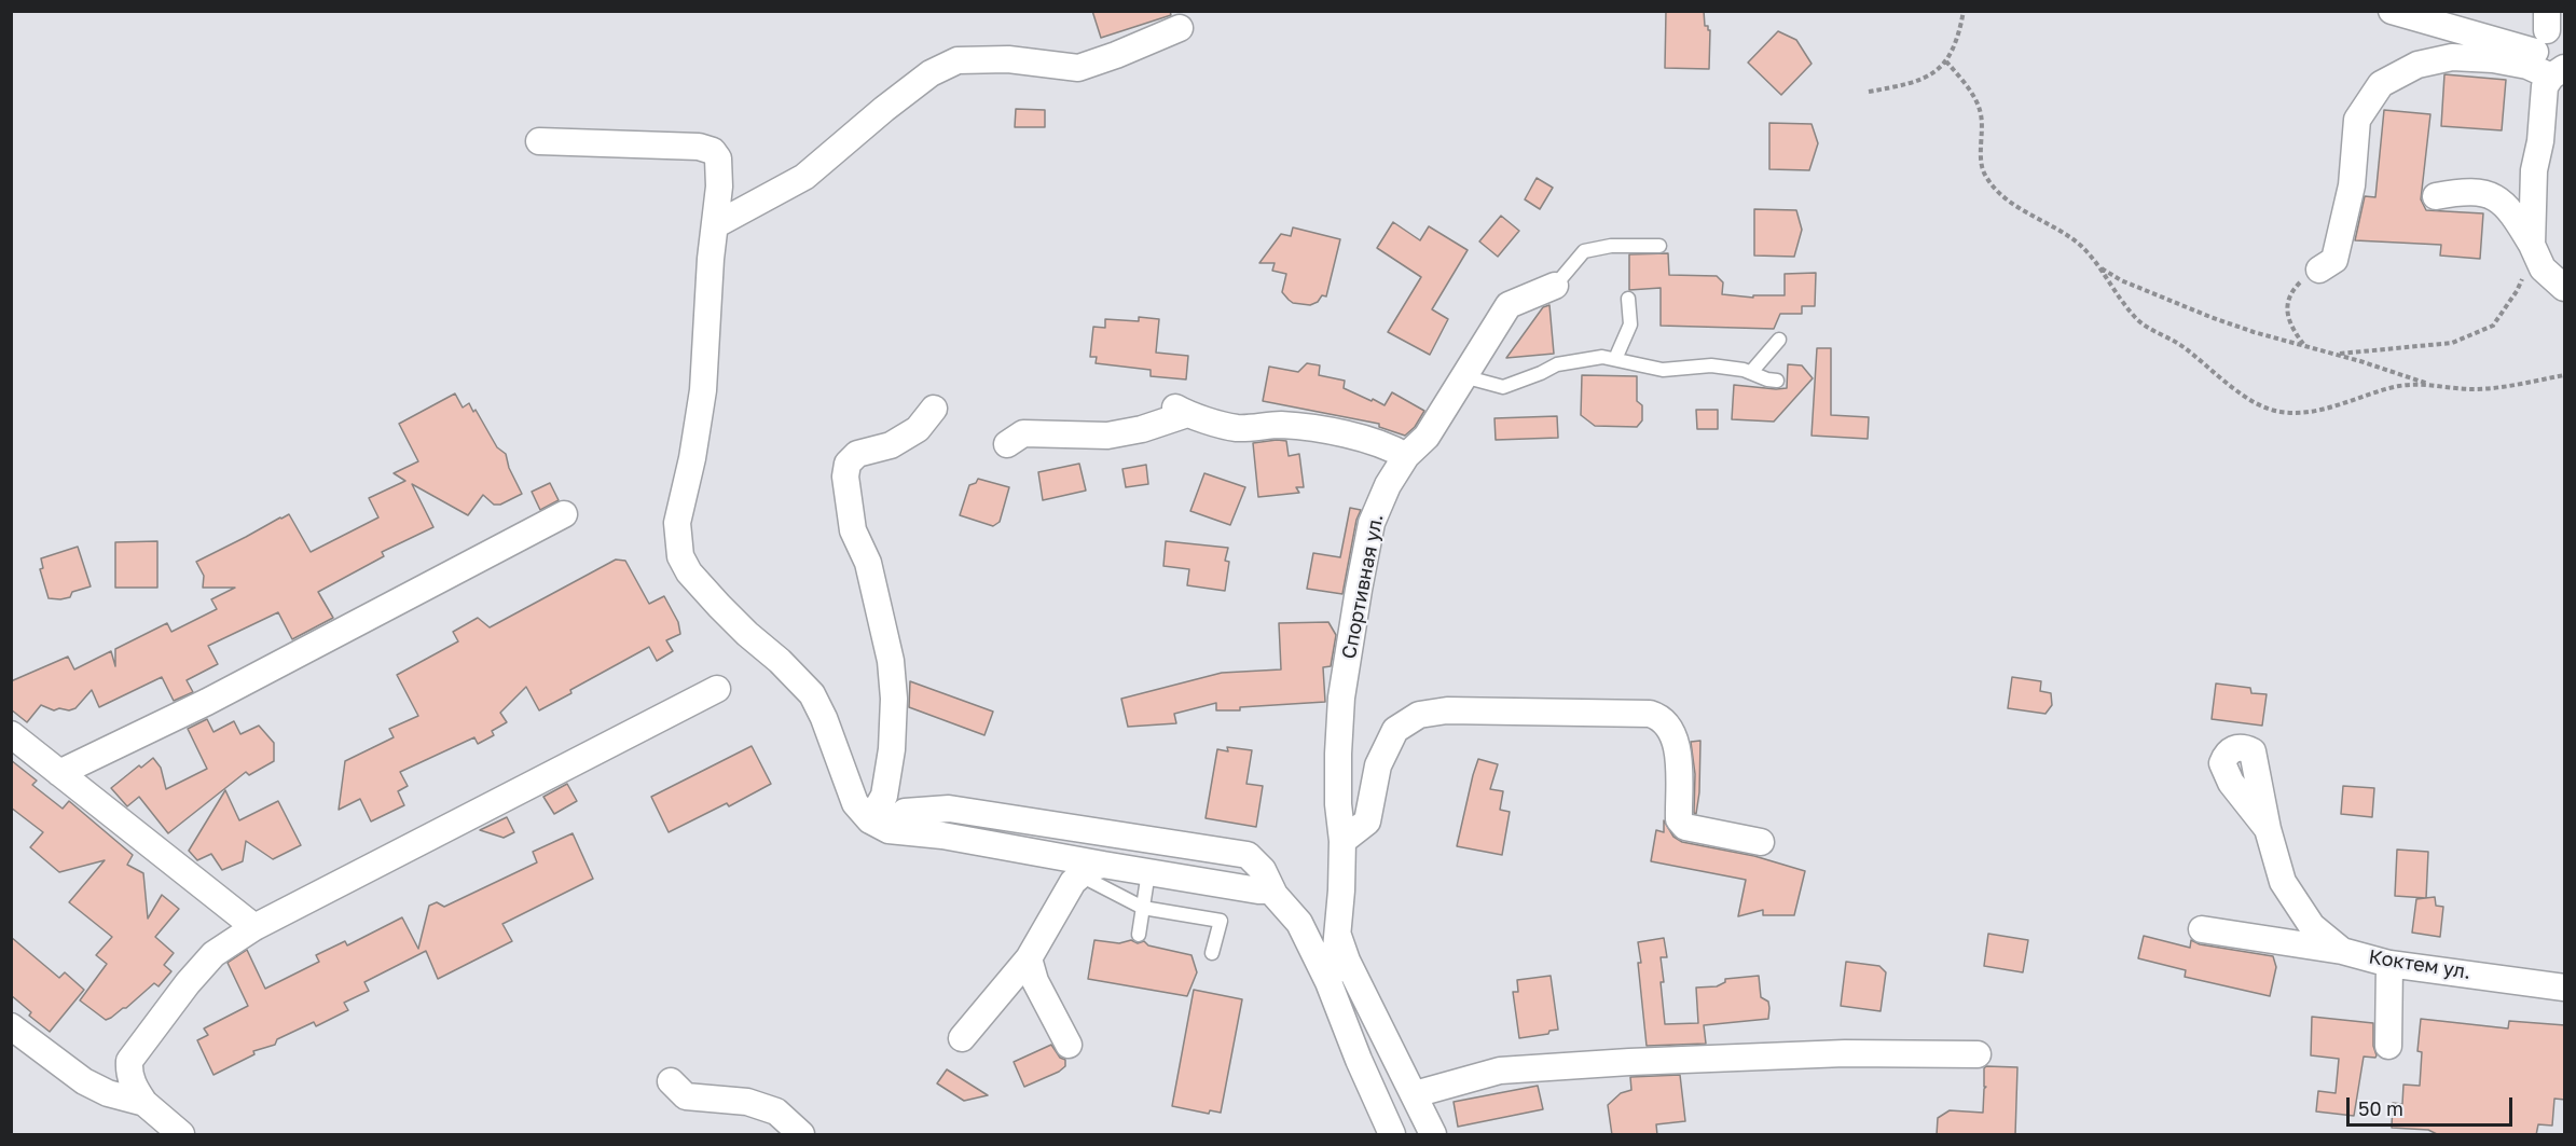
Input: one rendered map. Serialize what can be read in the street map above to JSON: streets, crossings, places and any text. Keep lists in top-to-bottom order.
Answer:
{
  "streets": {
    "street": ["Спортивная ул.", "Коктем ул."]
  },
  "scale_bar": "50 m"
}
